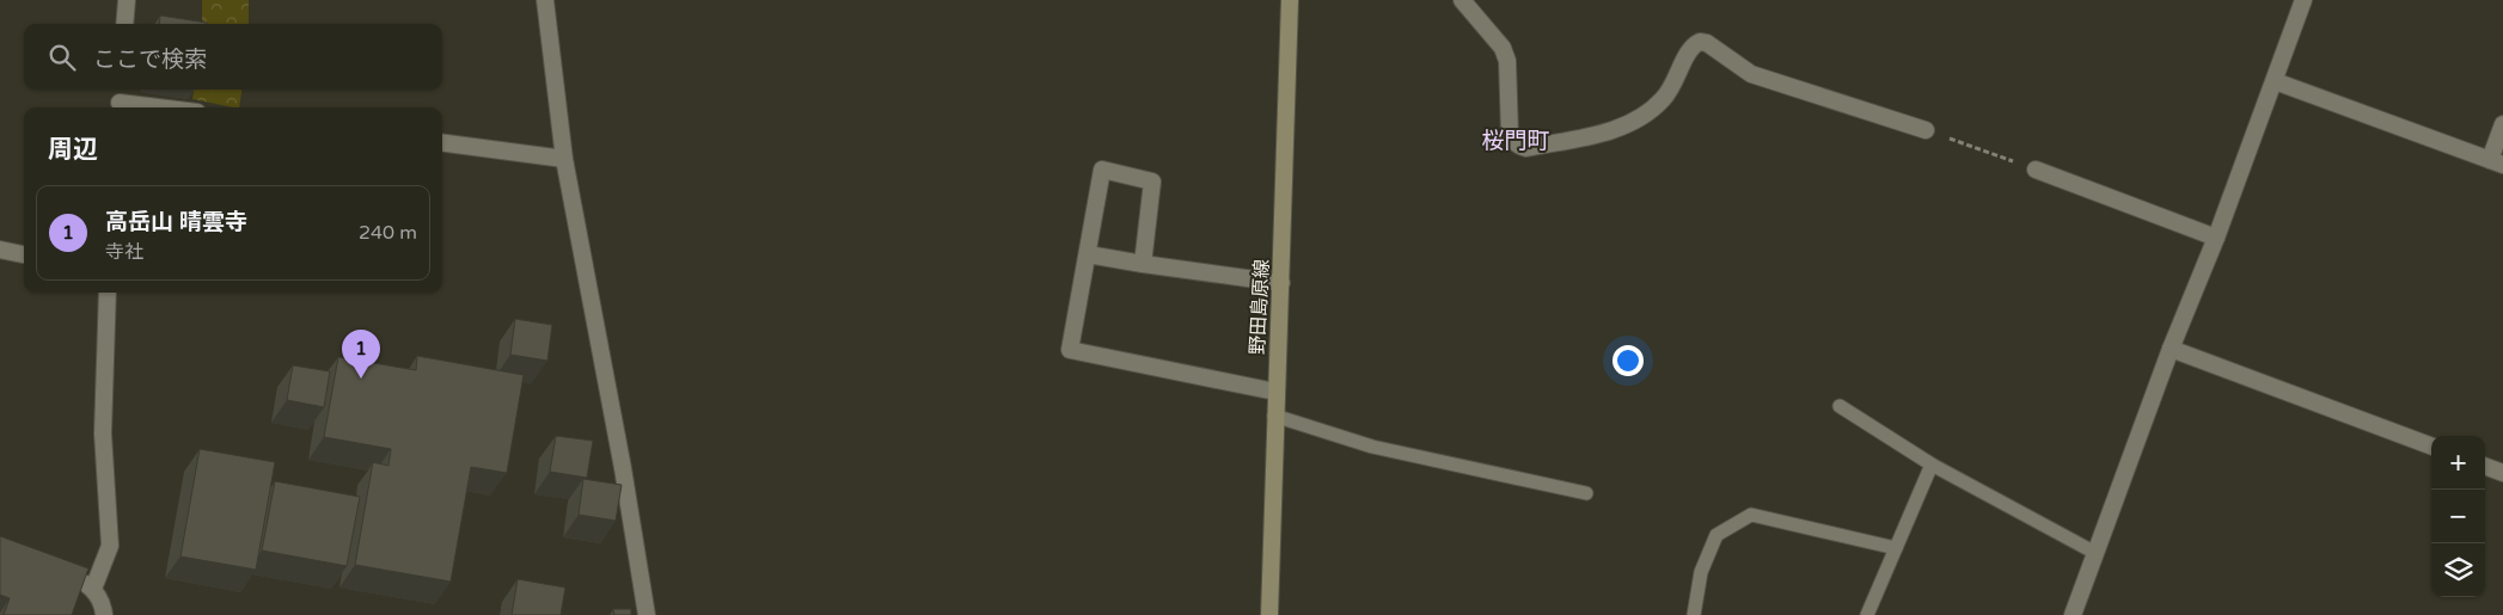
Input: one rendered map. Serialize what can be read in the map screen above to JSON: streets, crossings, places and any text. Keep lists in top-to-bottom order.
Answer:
{
  "streets": {
    "main road": ["野田島原線"]
  },
  "districts": ["桜門町"],
  "page": {
    "search": "ここで検索",
    "heading": "周辺",
    "list": [
      {
        "mark": "1",
        "name": "高岳山 晴雲寺",
        "note": "寺社",
        "value": "240 m"
      }
    ],
    "pins": "1",
    "map_buttons": ["+", "−"]
  }
}
